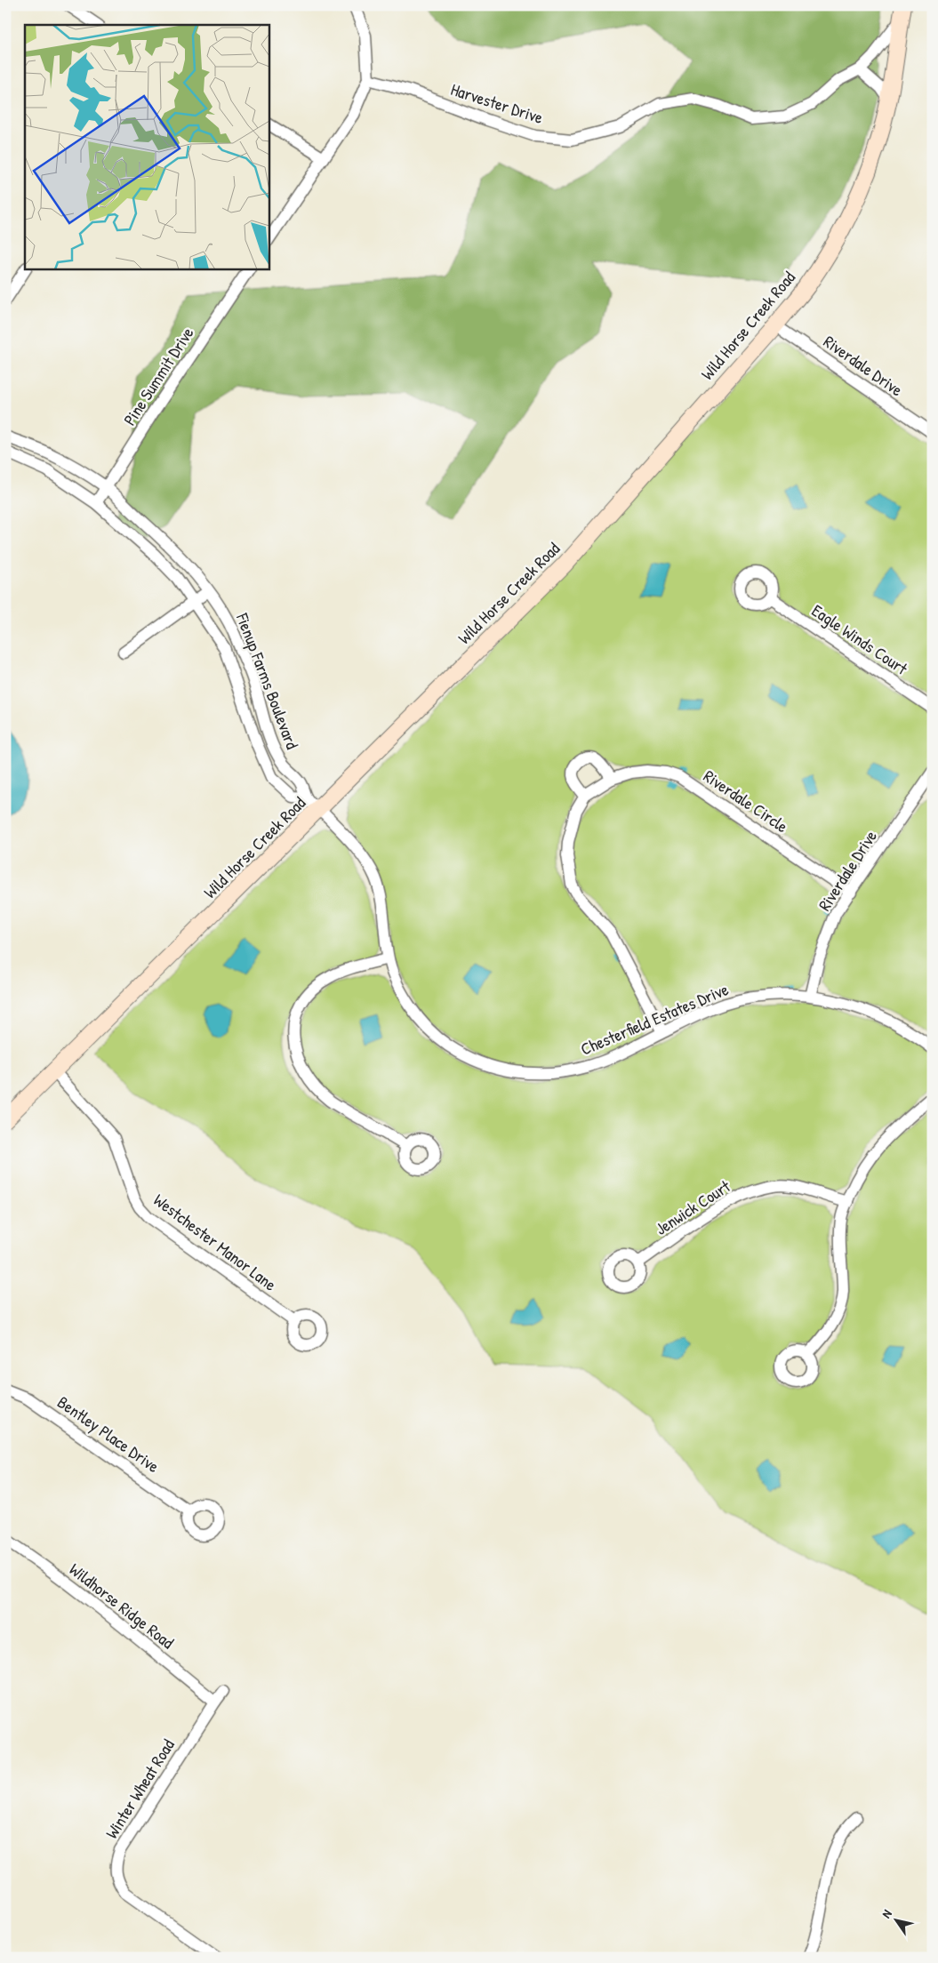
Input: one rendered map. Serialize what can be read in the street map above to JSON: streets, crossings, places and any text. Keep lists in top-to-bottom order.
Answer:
{
  "streets": {
    "main road": ["Wild Horse Creek Road"],
    "street": [
      "Harvester Drive",
      "Riverdale Drive",
      "Pine Summit Drive",
      "Eagle Winds Court",
      "Fienup Farms Boulevard",
      "Riverdale Circle",
      "Chesterfield Estates Drive",
      "Jenwick Court",
      "Westchester Manor Lane",
      "Bentley Place Drive",
      "Wildhorse Ridge Road",
      "Winter Wheat Road"
    ]
  },
  "crossings": [
    ["Harvester Drive", "Wild Horse Creek Road"],
    ["Wild Horse Creek Road", "Riverdale Drive"],
    ["Wild Horse Creek Road", "Fienup Farms Boulevard"],
    ["Wild Horse Creek Road", "Chesterfield Estates Drive"],
    ["Wild Horse Creek Road", "Westchester Manor Lane"],
    ["Riverdale Drive", "Riverdale Circle"],
    ["Riverdale Drive", "Chesterfield Estates Drive"],
    ["Pine Summit Drive", "Fienup Farms Boulevard"],
    ["Fienup Farms Boulevard", "Chesterfield Estates Drive"],
    ["Wildhorse Ridge Road", "Winter Wheat Road"]
  ],
  "north": "top left"
}
